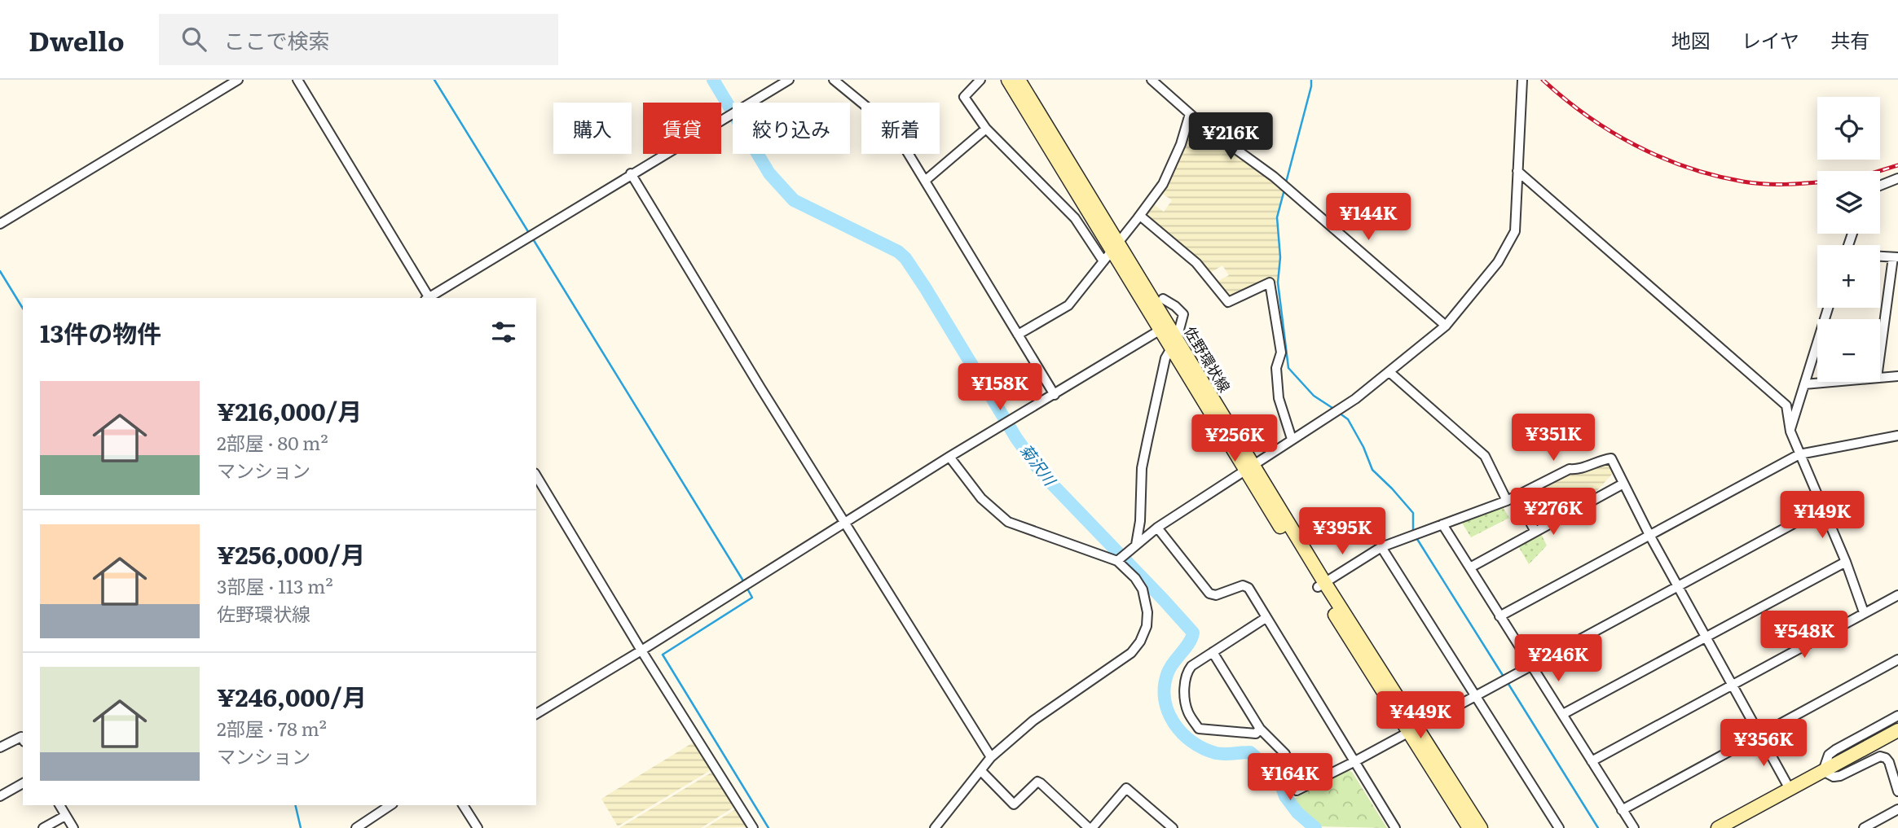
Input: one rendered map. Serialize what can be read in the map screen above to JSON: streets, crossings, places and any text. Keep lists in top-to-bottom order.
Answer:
{
  "streets": {
    "main road": ["佐野環状線"]
  },
  "water": ["菊沢川"],
  "page": {
    "header": "Dwello",
    "search": "ここで検索",
    "nav": ["地図", "レイヤ", "共有"],
    "map_buttons": ["+", "−"],
    "chip": [
      "購入",
      "賃貸",
      "絞り込み",
      "新着"
    ],
    "price": [
      "¥216K",
      "¥144K",
      "¥158K",
      "¥351K",
      "¥256K",
      "¥276K",
      "¥149K",
      "¥395K",
      "¥548K",
      "¥246K",
      "¥449K",
      "¥356K",
      "¥164K"
    ],
    "heading": "13件の物件",
    "list": [
      {
        "name": "¥216,000/月",
        "note": "2部屋 · 80 m² · マンション"
      },
      {
        "name": "¥256,000/月",
        "note": "3部屋 · 113 m² · 佐野環状線"
      },
      {
        "name": "¥246,000/月",
        "note": "2部屋 · 78 m² · マンション"
      }
    ]
  }
}
